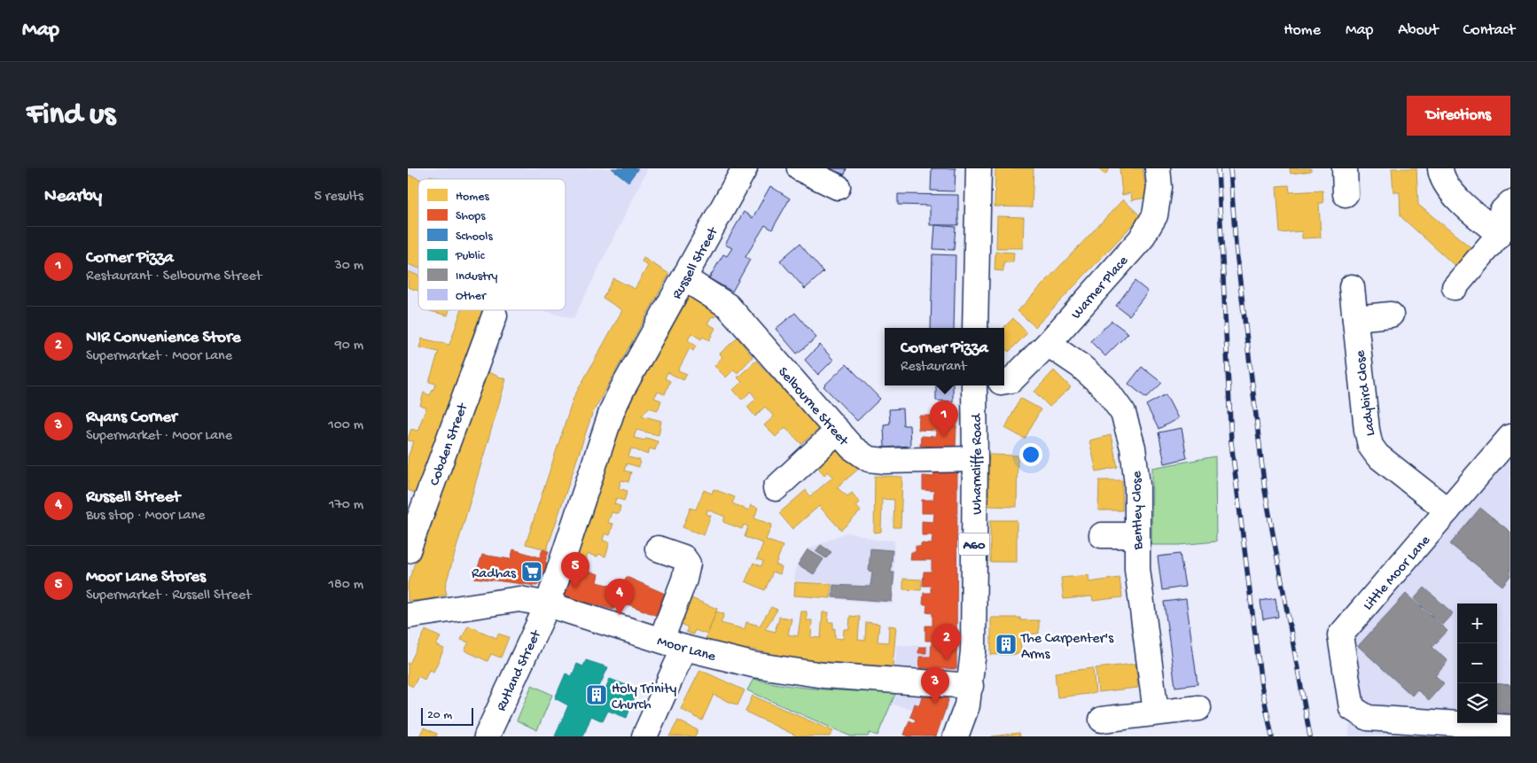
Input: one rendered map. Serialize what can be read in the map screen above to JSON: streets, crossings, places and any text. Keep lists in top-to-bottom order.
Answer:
{
  "streets": {
    "street": [
      "Russell Street",
      "Warner Place",
      "Ladybird Close",
      "Selbourne Street",
      "Cobden Street",
      "Wharncliffe Road",
      "Bentley Close",
      "A60",
      "Little Moor Lane",
      "Moor Lane",
      "Rutland Street"
    ]
  },
  "crossings": [
    ["Russell Street", "Selbourne Street"],
    ["Russell Street", "Moor Lane"],
    ["Russell Street", "Rutland Street"],
    ["Warner Place", "Bentley Close"],
    ["Ladybird Close", "Little Moor Lane"],
    ["Selbourne Street", "Wharncliffe Road"],
    ["Wharncliffe Road", "A60"],
    ["Wharncliffe Road", "Moor Lane"],
    ["A60", "Moor Lane"],
    ["Moor Lane", "Rutland Street"]
  ],
  "places": {
    "supermarket": ["Radhas"],
    "building": ["The Carpenter's Arms", "Holy Trinity Church"]
  },
  "legend": [
    "Homes",
    "Shops",
    "Schools",
    "Public",
    "Industry",
    "Other"
  ],
  "scale_bar": "20 m",
  "page": {
    "header": "Map",
    "nav": [
      "Home",
      "Map",
      "About",
      "Contact"
    ],
    "buttons": "Directions",
    "title": "Find us",
    "heading": ["Nearby", "5 results"],
    "list": [
      {
        "mark": "1",
        "name": "Corner Pizza",
        "note": "Restaurant · Selbourne Street",
        "value": "30 m"
      },
      {
        "mark": "2",
        "name": "NIR Convenience Store",
        "note": "Supermarket · Moor Lane",
        "value": "90 m"
      },
      {
        "mark": "3",
        "name": "Ryans Corner",
        "note": "Supermarket · Moor Lane",
        "value": "100 m"
      },
      {
        "mark": "4",
        "name": "Russell Street",
        "note": "Bus stop · Moor Lane",
        "value": "170 m"
      },
      {
        "mark": "5",
        "name": "Moor Lane Stores",
        "note": "Supermarket · Russell Street",
        "value": "180 m"
      }
    ],
    "popup": ["Corner Pizza", "Restaurant"],
    "pins": [
      "1",
      "5",
      "4",
      "2",
      "3"
    ],
    "map_buttons": ["+", "−"],
    "scale": "20 m"
  }
}
